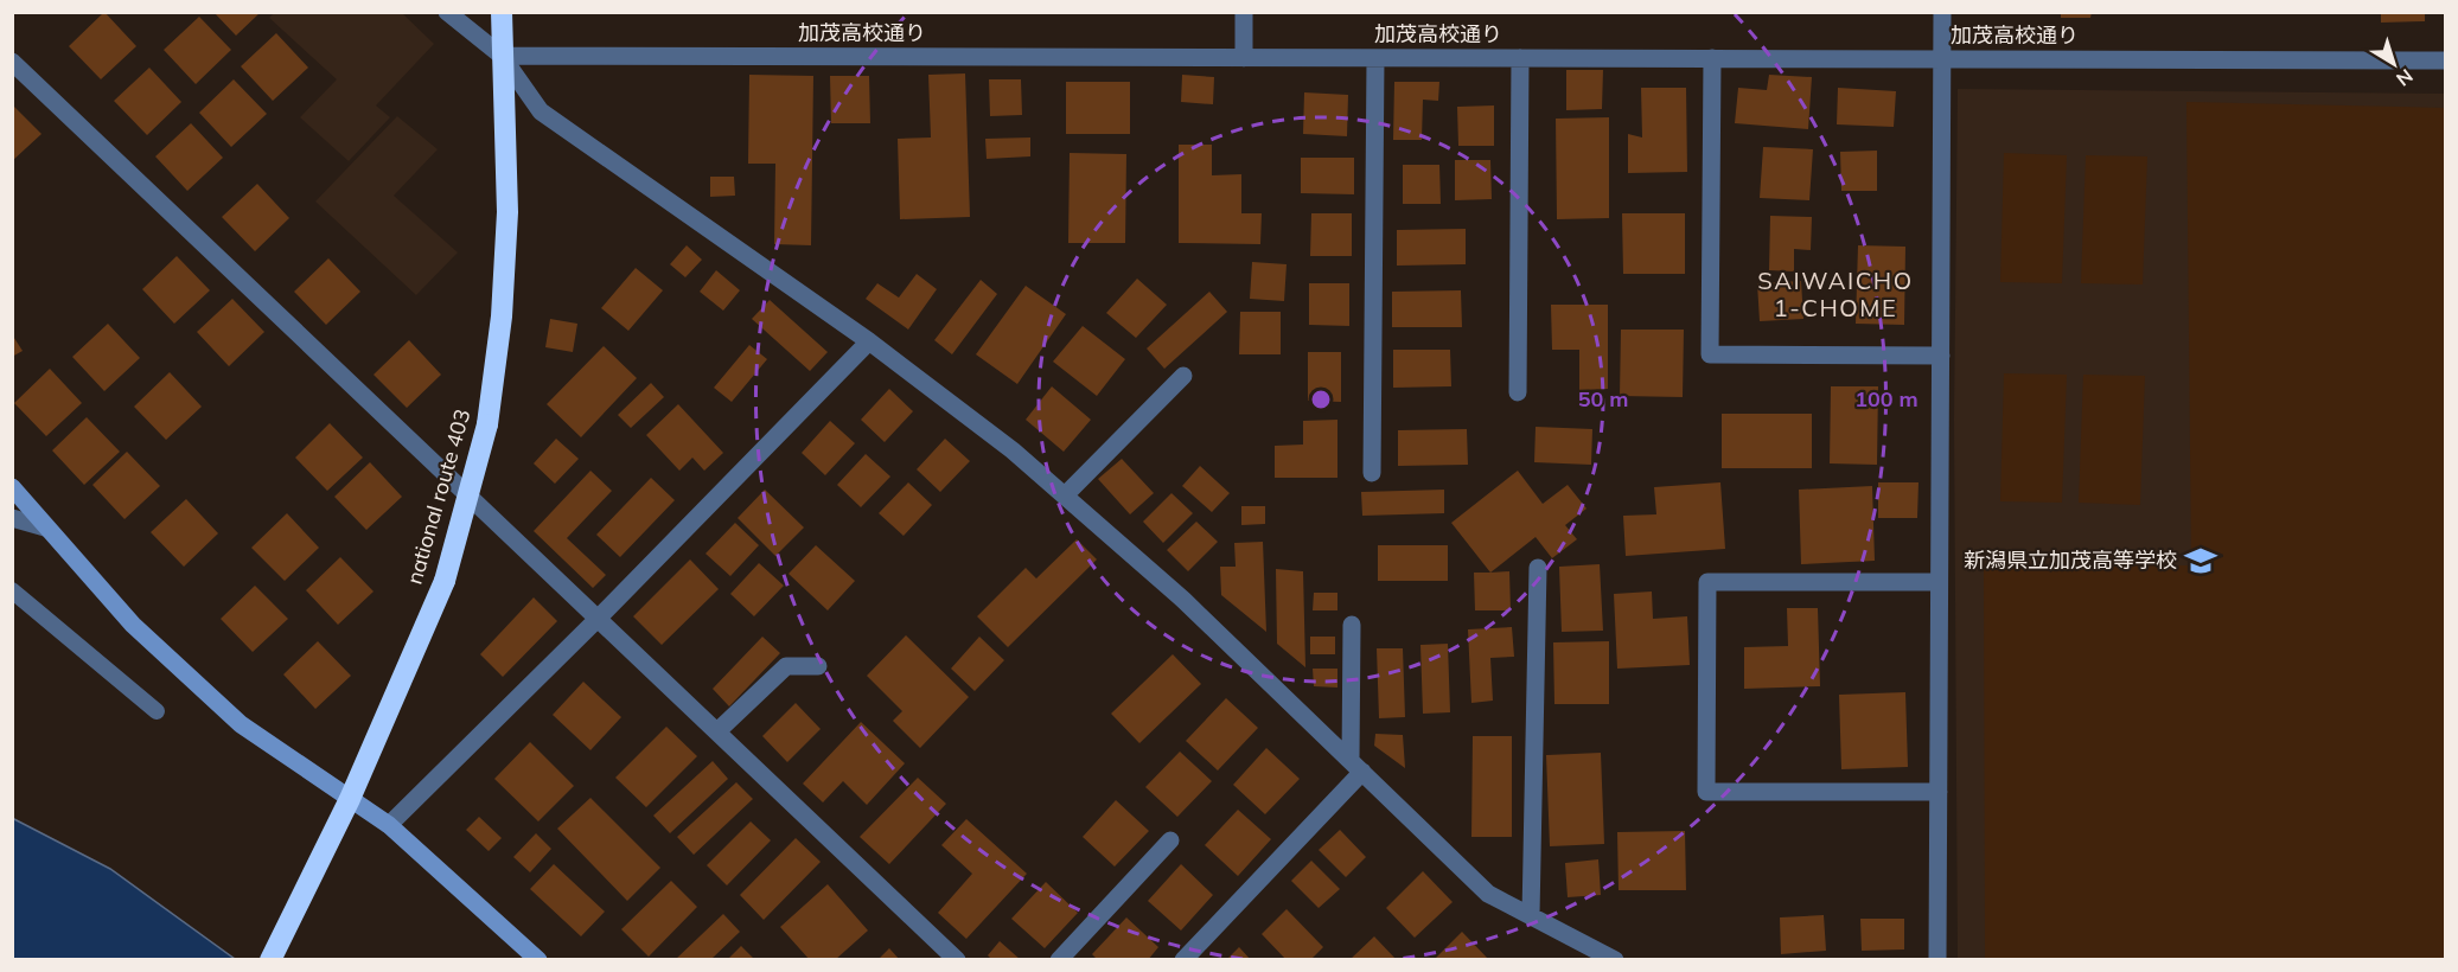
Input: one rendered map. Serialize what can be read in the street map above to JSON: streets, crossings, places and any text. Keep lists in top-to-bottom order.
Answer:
{
  "streets": {
    "highway": ["national route 403"],
    "street": ["加茂高校通り"]
  },
  "crossings": [
    ["加茂高校通り", "national route 403"]
  ],
  "districts": ["SAIWAICHO 1-CHOME"],
  "places": {
    "school or university": ["新潟県立加茂高等学校"]
  },
  "north": "bottom right",
  "rings": ["50 m", "100 m"]
}
